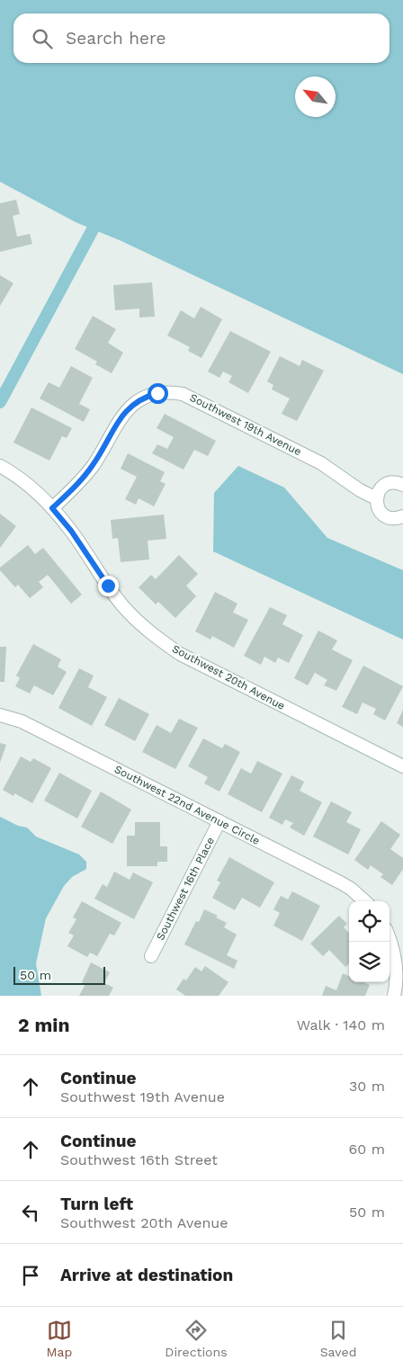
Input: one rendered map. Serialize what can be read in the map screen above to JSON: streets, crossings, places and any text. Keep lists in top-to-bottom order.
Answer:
{
  "streets": {
    "street": [
      "Southwest 19th Avenue",
      "Southwest 20th Avenue",
      "Southwest 22nd Avenue Circle",
      "Southwest 16th Place"
    ]
  },
  "crossings": [
    ["Southwest 19th Avenue", "Southwest 20th Avenue"],
    ["Southwest 22nd Avenue Circle", "Southwest 16th Place"]
  ],
  "scale_bar": "50 m",
  "north": "top left",
  "page": {
    "search": "Search here",
    "scale": "50 m",
    "heading": ["2 min", "Walk · 140 m"],
    "list": [
      ["Continue", "Southwest 19th Avenue", "30 m"],
      ["Continue", "Southwest 16th Street", "60 m"],
      ["Turn left", "Southwest 20th Avenue", "50 m"],
      "Arrive at destination"
    ],
    "nav": ["Map", "Directions", "Saved"]
  }
}
